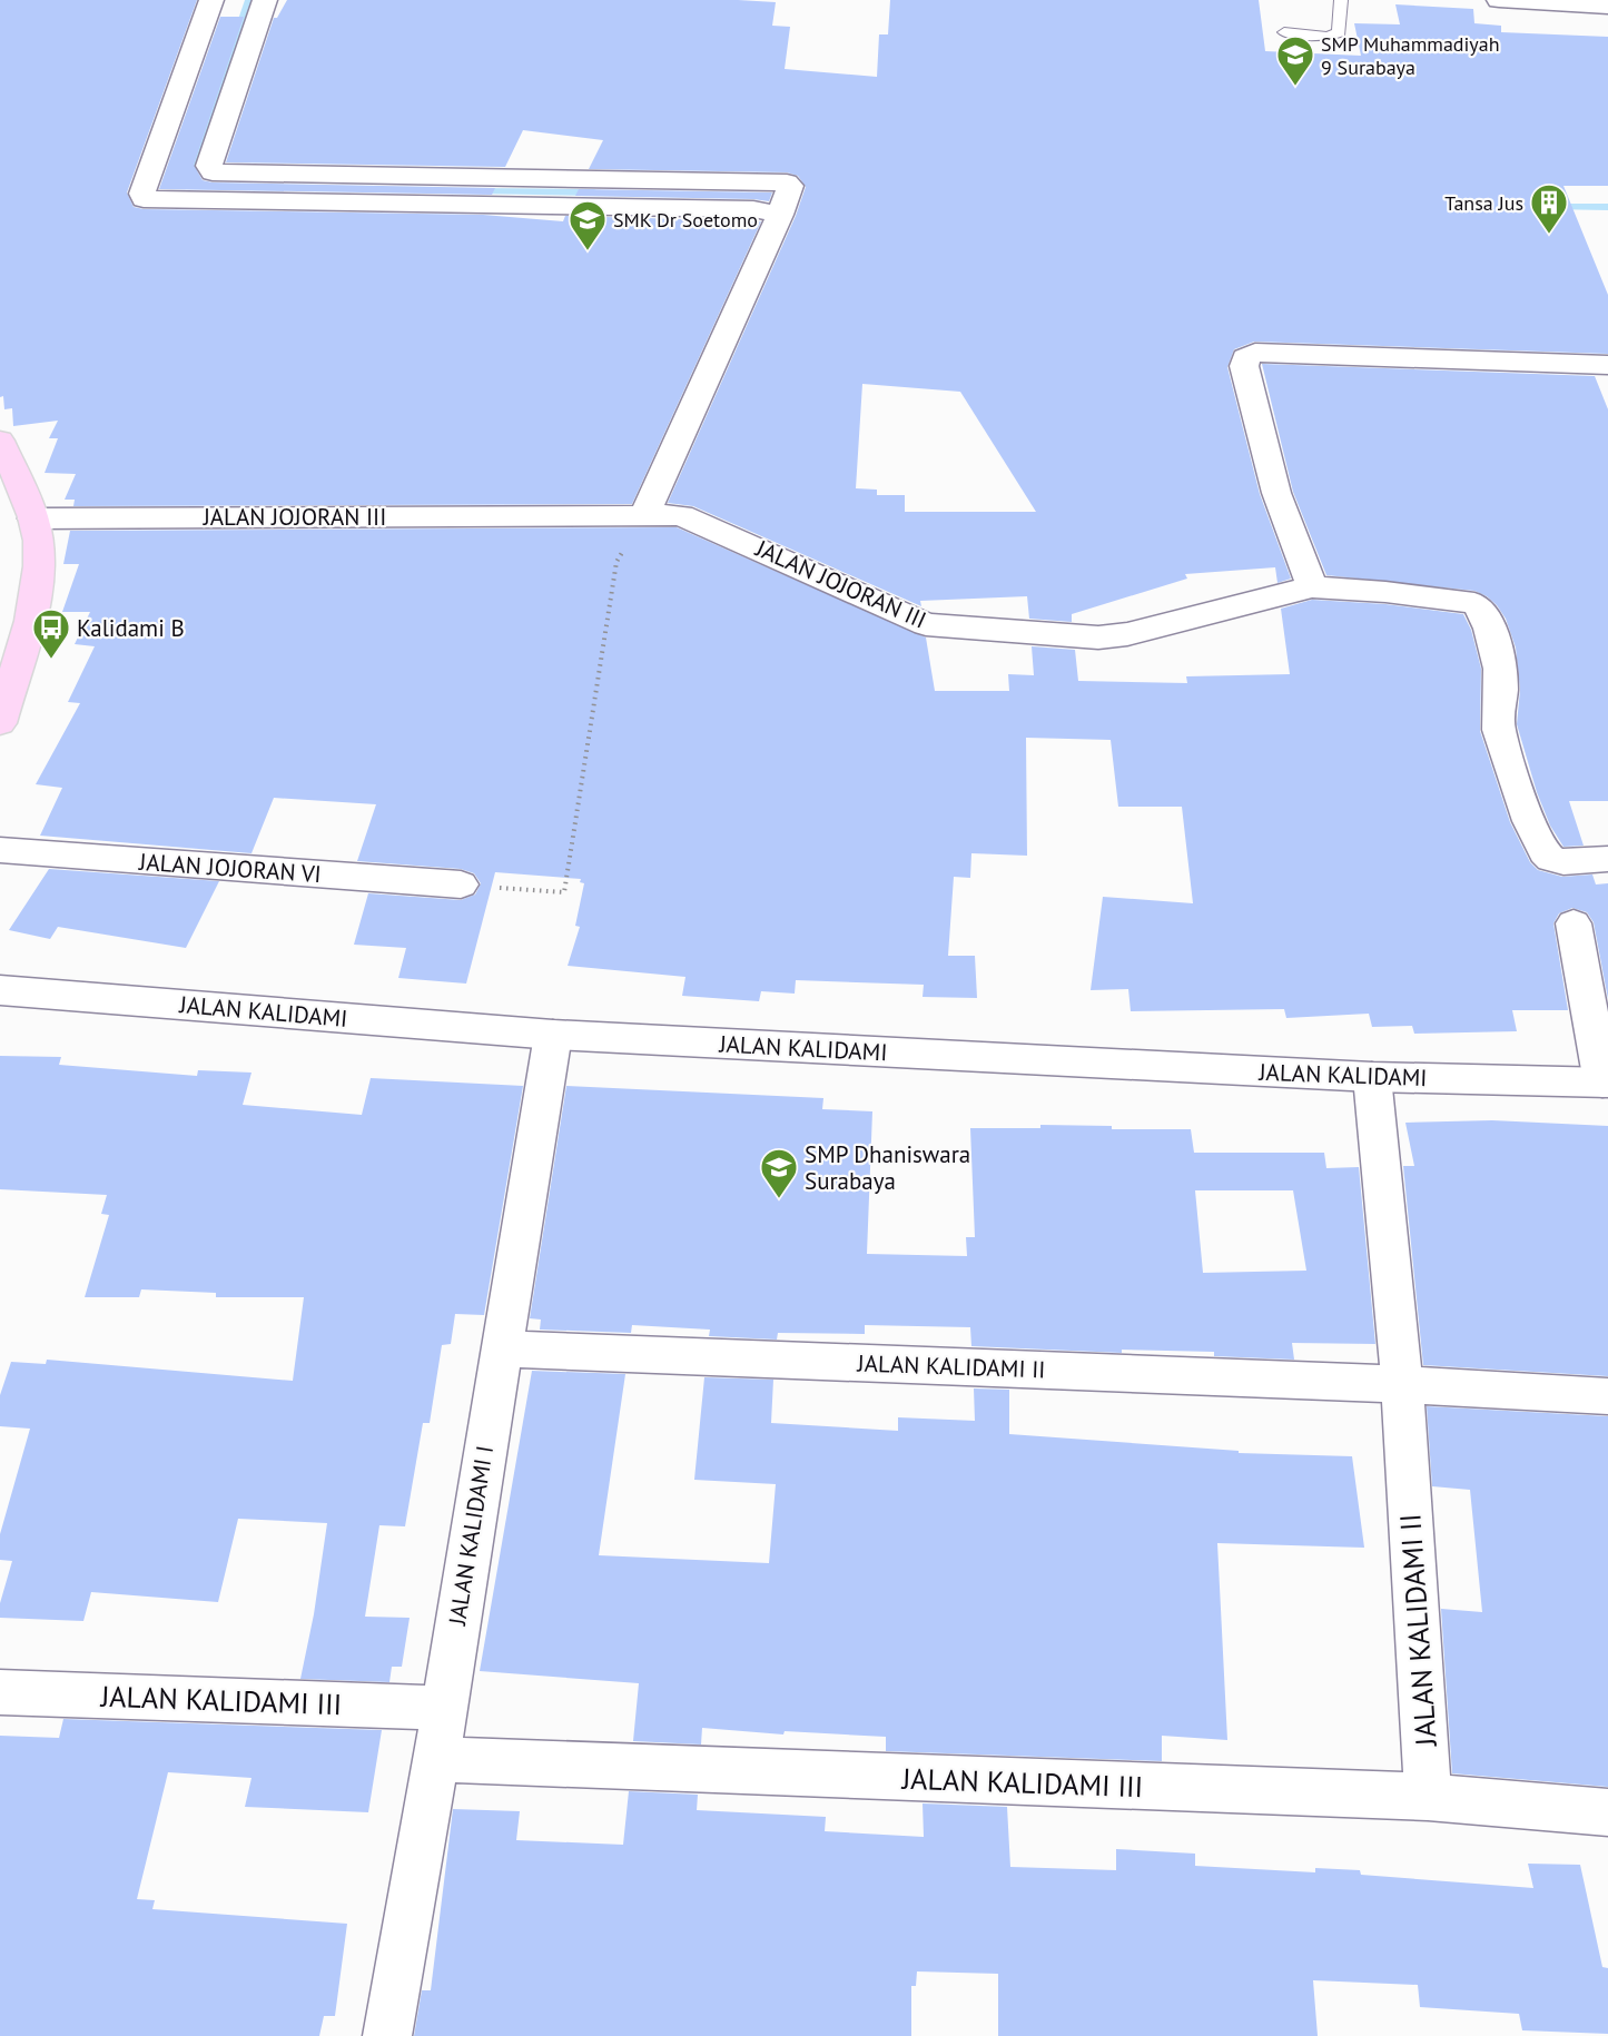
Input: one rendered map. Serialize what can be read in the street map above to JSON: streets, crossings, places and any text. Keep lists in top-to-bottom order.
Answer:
{
  "streets": {
    "street": [
      "JALAN JOJORAN III",
      "JALAN JOJORAN VI",
      "JALAN KALIDAMI",
      "JALAN KALIDAMI II",
      "JALAN KALIDAMI I",
      "JALAN KALIDAMI III"
    ]
  },
  "crossings": [
    ["JALAN KALIDAMI", "JALAN KALIDAMI II"],
    ["JALAN KALIDAMI", "JALAN KALIDAMI I"],
    ["JALAN KALIDAMI II", "JALAN KALIDAMI I"],
    ["JALAN KALIDAMI II", "JALAN KALIDAMI III"],
    ["JALAN KALIDAMI I", "JALAN KALIDAMI III"]
  ],
  "places": {
    "school or university": ["SMP Muhammadiyah 9 Surabaya", "SMK Dr Soetomo", "SMP Dhaniswara Surabaya"],
    "building": ["Tansa Jus"],
    "bus stop": ["Kalidami B"]
  }
}
